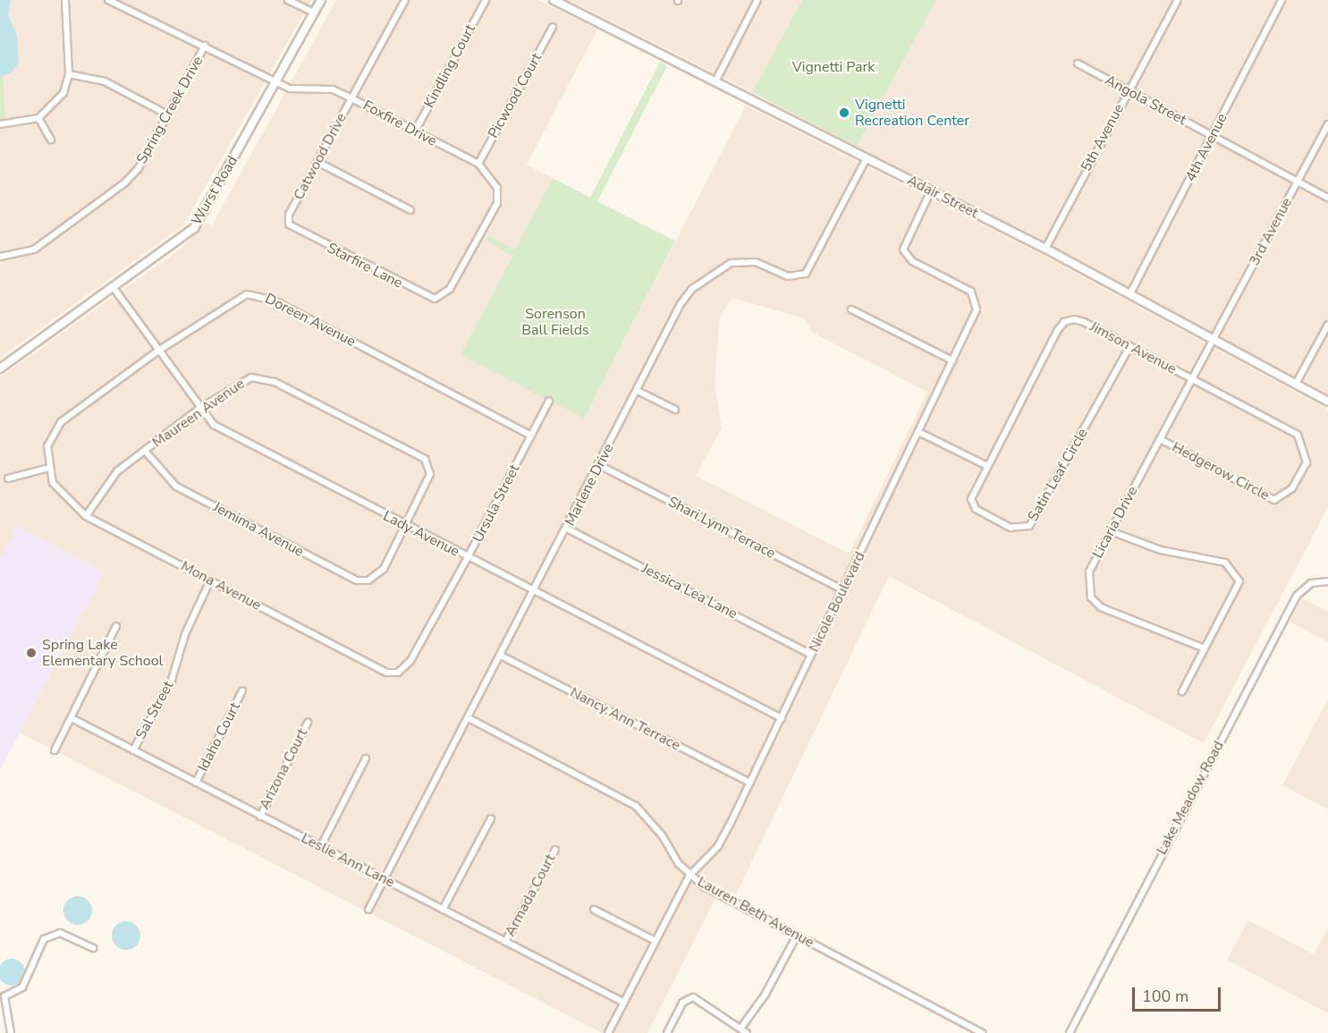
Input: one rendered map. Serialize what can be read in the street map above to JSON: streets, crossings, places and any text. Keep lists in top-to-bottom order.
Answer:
{
  "streets": {
    "street": [
      "Kindling Court",
      "Picwood Court",
      "Angola Street",
      "Spring Creek Drive",
      "Foxfire Drive",
      "5th Avenue",
      "4th Avenue",
      "Catwood Drive",
      "Wurst Road",
      "Adair Street",
      "3rd Avenue",
      "Starfire Lane",
      "Doreen Avenue",
      "Jimson Avenue",
      "Maureen Avenue",
      "Hedgerow Circle",
      "Satin Leaf Circle",
      "Marlene Drive",
      "Ursula Street",
      "Licaria Drive",
      "Shari Lynn Terrace",
      "Jemima Avenue",
      "Lady Avenue",
      "Mona Avenue",
      "Jessica Lea Lane",
      "Nicole Boulevard",
      "Sal Street",
      "Nancy Ann Terrace",
      "Idaho Court",
      "Arizona Court",
      "Lake Meadow Road",
      "Leslie Ann Lane",
      "Armada Court",
      "Lauren Beth Avenue"
    ]
  },
  "crossings": [
    ["Kindling Court", "Foxfire Drive"],
    ["Picwood Court", "Foxfire Drive"],
    ["Angola Street", "5th Avenue"],
    ["Angola Street", "4th Avenue"],
    ["Angola Street", "3rd Avenue"],
    ["Spring Creek Drive", "Foxfire Drive"],
    ["Foxfire Drive", "Catwood Drive"],
    ["Foxfire Drive", "Wurst Road"],
    ["Foxfire Drive", "Starfire Lane"],
    ["5th Avenue", "Adair Street"],
    ["4th Avenue", "Adair Street"],
    ["Catwood Drive", "Starfire Lane"],
    ["Wurst Road", "Lady Avenue"],
    ["Adair Street", "3rd Avenue"],
    ["Adair Street", "Marlene Drive"],
    ["Adair Street", "Licaria Drive"],
    ["Adair Street", "Nicole Boulevard"],
    ["3rd Avenue", "Licaria Drive"],
    ["Doreen Avenue", "Ursula Street"],
    ["Doreen Avenue", "Lady Avenue"],
    ["Doreen Avenue", "Mona Avenue"],
    ["Jimson Avenue", "Hedgerow Circle"],
    ["Jimson Avenue", "Satin Leaf Circle"],
    ["Jimson Avenue", "Licaria Drive"],
    ["Maureen Avenue", "Jemima Avenue"],
    ["Maureen Avenue", "Lady Avenue"],
    ["Maureen Avenue", "Mona Avenue"],
    ["Hedgerow Circle", "Licaria Drive"],
    ["Marlene Drive", "Shari Lynn Terrace"],
    ["Marlene Drive", "Lady Avenue"],
    ["Marlene Drive", "Jessica Lea Lane"],
    ["Marlene Drive", "Nancy Ann Terrace"],
    ["Marlene Drive", "Leslie Ann Lane"],
    ["Marlene Drive", "Lauren Beth Avenue"],
    ["Ursula Street", "Lady Avenue"],
    ["Ursula Street", "Mona Avenue"],
    ["Shari Lynn Terrace", "Nicole Boulevard"],
    ["Jemima Avenue", "Lady Avenue"],
    ["Lady Avenue", "Nicole Boulevard"],
    ["Mona Avenue", "Sal Street"],
    ["Jessica Lea Lane", "Nicole Boulevard"],
    ["Nicole Boulevard", "Nancy Ann Terrace"],
    ["Nicole Boulevard", "Leslie Ann Lane"],
    ["Nicole Boulevard", "Lauren Beth Avenue"],
    ["Sal Street", "Leslie Ann Lane"],
    ["Idaho Court", "Leslie Ann Lane"],
    ["Arizona Court", "Leslie Ann Lane"],
    ["Leslie Ann Lane", "Armada Court"]
  ],
  "parks": ["Vignetti Park", "Sorenson Ball Fields"],
  "places": ["Vignetti Recreation Center", "Spring Lake Elementary School"],
  "scale_bar": "100 m"
}
